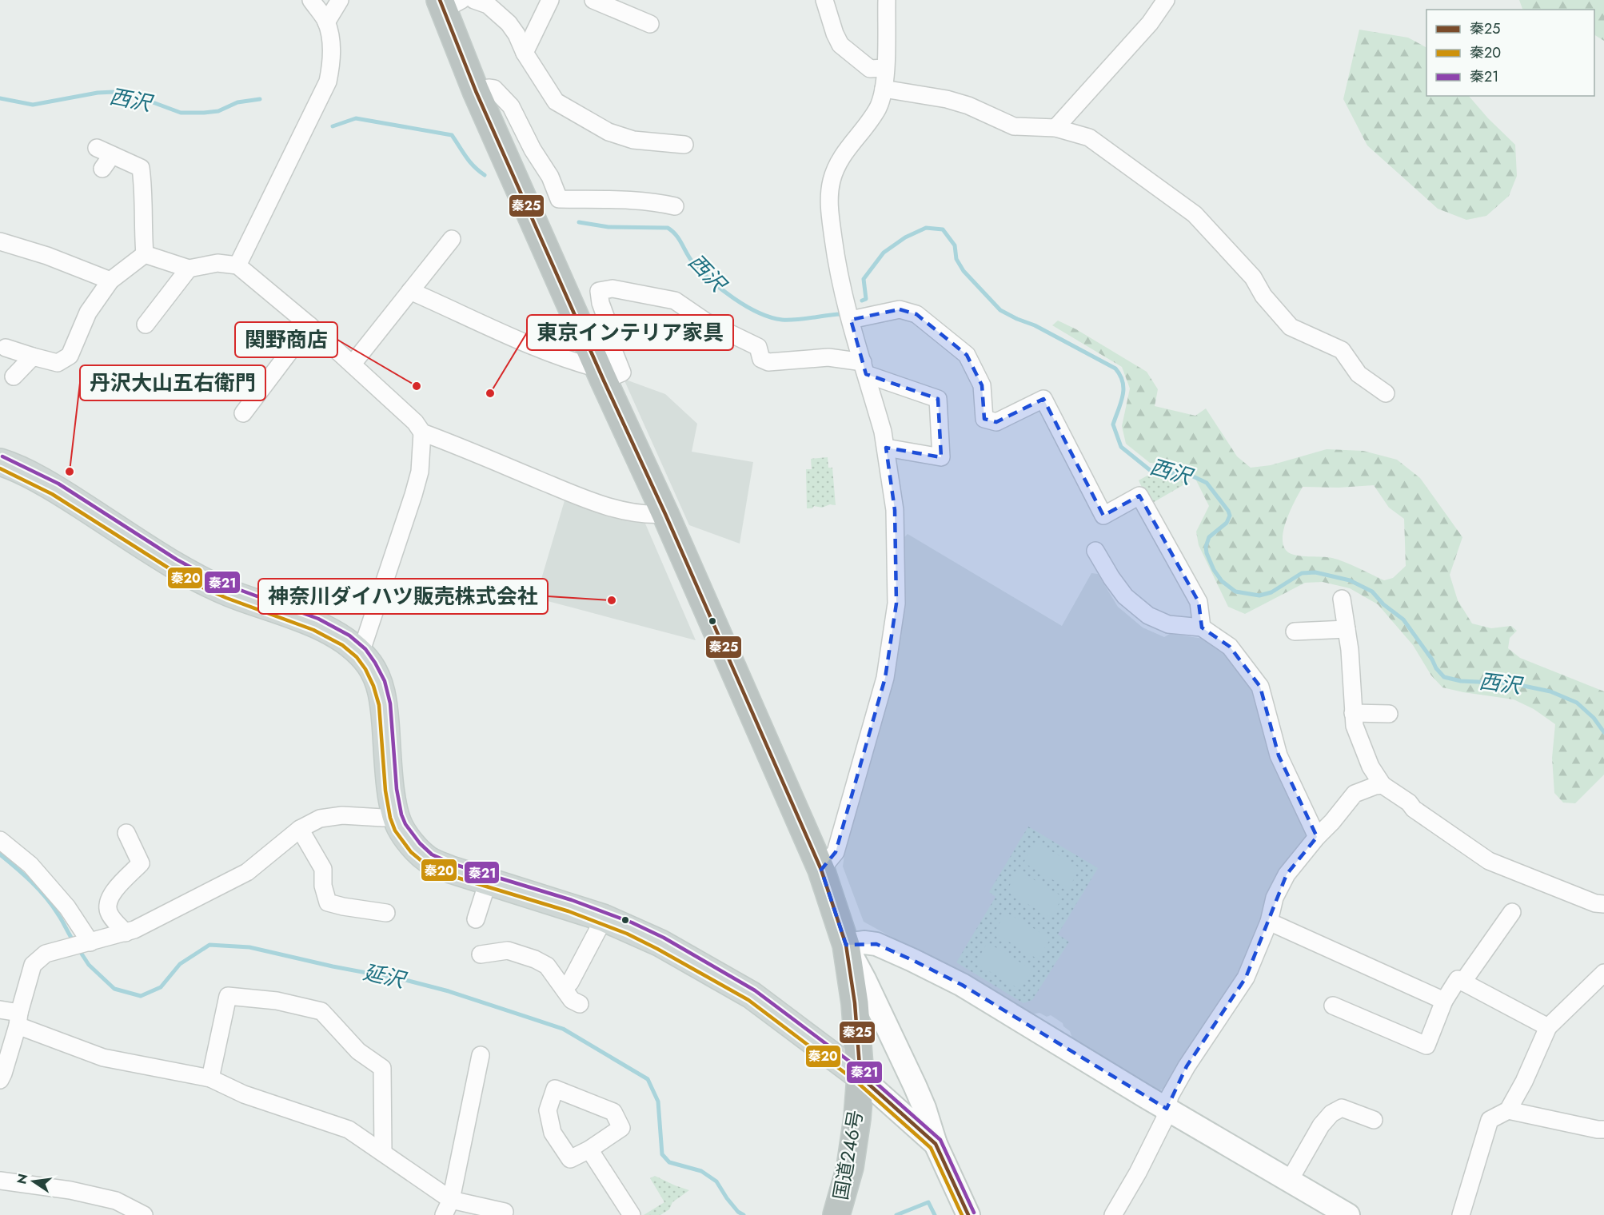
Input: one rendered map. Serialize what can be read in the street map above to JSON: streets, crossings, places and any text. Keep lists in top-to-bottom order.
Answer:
{
  "streets": {
    "highway": ["国道246号"]
  },
  "water": ["西沢", "延沢"],
  "places": [
    "関野商店",
    "東京インテリア家具",
    "丹沢大山五右衛門",
    "神奈川ダイハツ販売株式会社"
  ],
  "lines": ["transit line 秦25", "transit line 秦21", "transit line 秦20"],
  "legend": ["秦25", "秦20", "秦21"],
  "north": "left"
}
